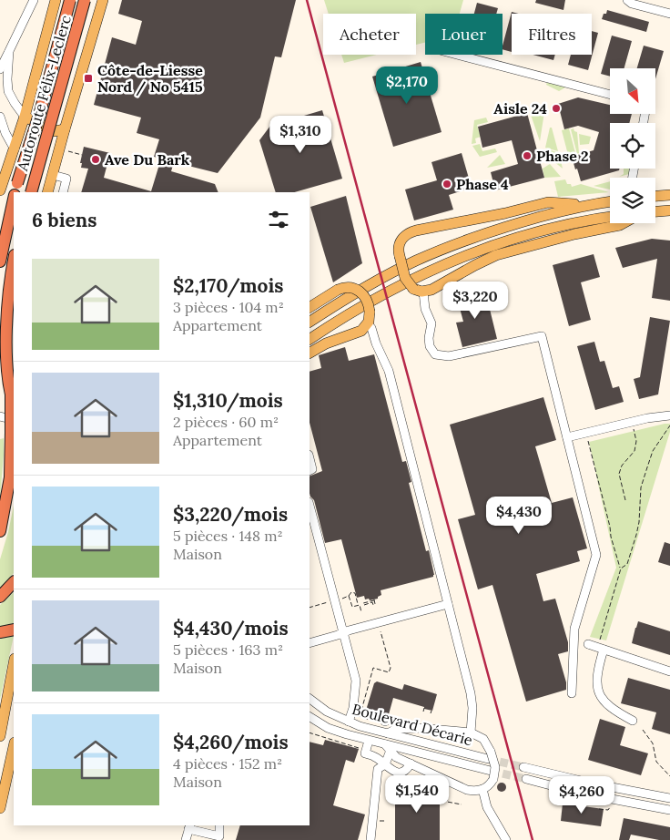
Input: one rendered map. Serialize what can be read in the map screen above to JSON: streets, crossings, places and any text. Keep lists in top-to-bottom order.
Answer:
{
  "streets": {
    "highway": ["Autoroute Félix-Leclerc"],
    "street": ["Boulevard Décarie"]
  },
  "places": {
    "transit": ["Côte-de-Liesse Nord / No 5415"],
    "other": [
      "Aisle 24",
      "Phase 2",
      "Ave Du Bark",
      "Phase 4"
    ]
  },
  "north": "bottom right",
  "page": {
    "chip": ["Acheter", "Louer", "Filtres"],
    "price": [
      "$2,170",
      "$1,310",
      "$3,220",
      "$4,430",
      "$1,540",
      "$4,260"
    ],
    "heading": "6 biens",
    "list": [
      {
        "name": "$2,170/mois",
        "note": "3 pièces · 104 m² · Appartement"
      },
      {
        "name": "$1,310/mois",
        "note": "2 pièces · 60 m² · Appartement"
      },
      {
        "name": "$3,220/mois",
        "note": "5 pièces · 148 m² · Maison"
      },
      {
        "name": "$4,430/mois",
        "note": "5 pièces · 163 m² · Maison"
      },
      {
        "name": "$4,260/mois",
        "note": "4 pièces · 152 m² · Maison"
      }
    ]
  }
}
